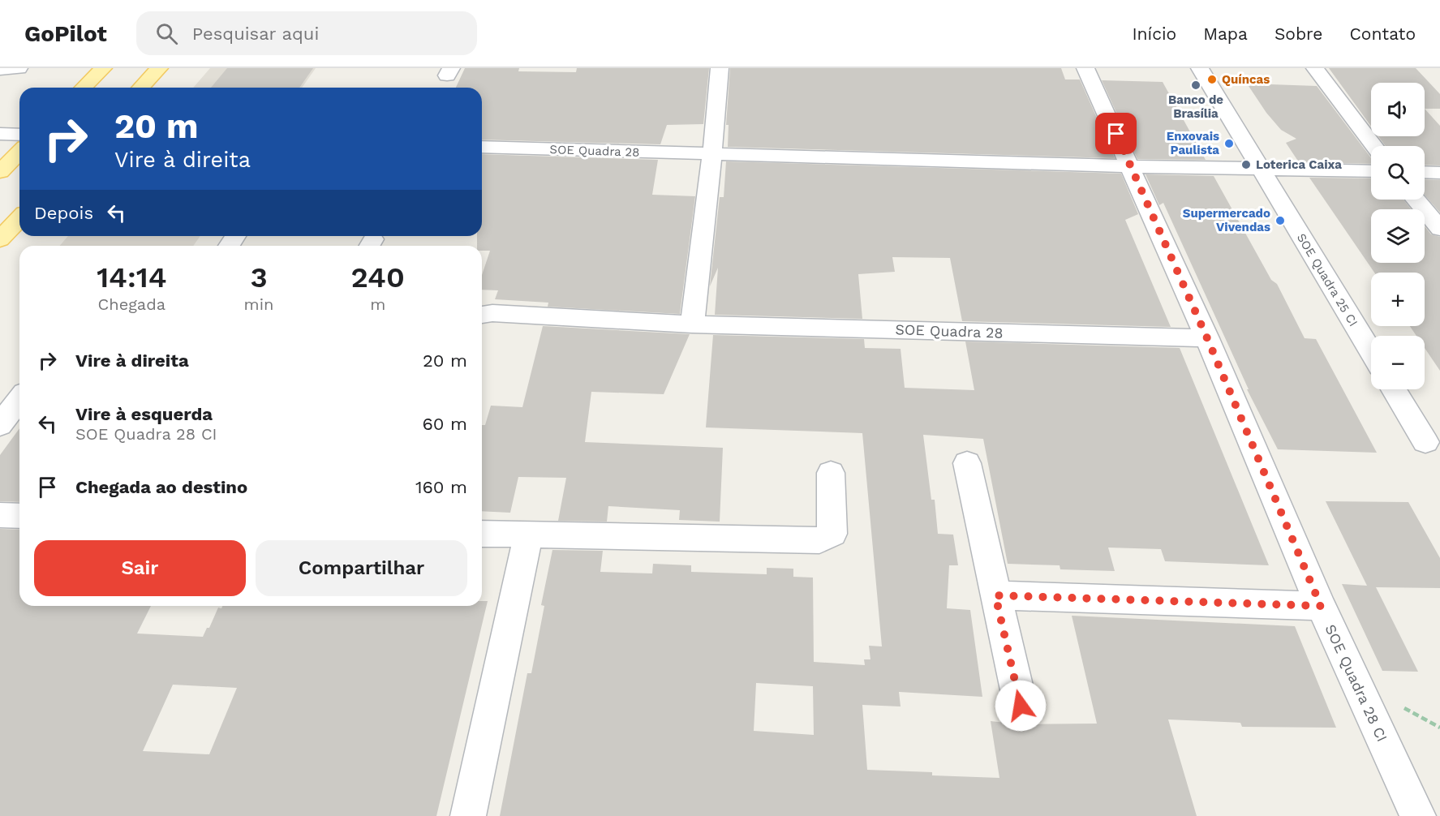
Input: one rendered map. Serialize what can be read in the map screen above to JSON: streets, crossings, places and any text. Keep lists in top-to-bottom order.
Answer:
{
  "streets": {
    "street": ["SOE Quadra 28", "SOE Quadra 25 CI", "SOE Quadra 28 CI"]
  },
  "crossings": [
    ["SOE Quadra 28", "SOE Quadra 25 CI"],
    ["SOE Quadra 28", "SOE Quadra 28 CI"]
  ],
  "places": [
    "Quíncas",
    "Banco de Brasília",
    "Enxovais Paulista",
    "Loterica Caixa",
    "Supermercado Vivendas"
  ],
  "page": {
    "header": "GoPilot",
    "search": "Pesquisar aqui",
    "nav": [
      "Início",
      "Mapa",
      "Sobre",
      "Contato"
    ],
    "map_buttons": ["+", "−"],
    "turn": ["20 m", "Vire à direita"],
    "then": "Depois",
    "eta": [
      "14:14",
      "Chegada",
      "3",
      "min",
      "240",
      "m"
    ],
    "list": [
      {
        "name": "Vire à direita",
        "value": "20 m"
      },
      {
        "name": "Vire à esquerda",
        "note": "SOE Quadra 28 CI",
        "value": "60 m"
      },
      {
        "name": "Chegada ao destino",
        "value": "160 m"
      }
    ],
    "buttons": ["Sair", "Compartilhar"]
  }
}
